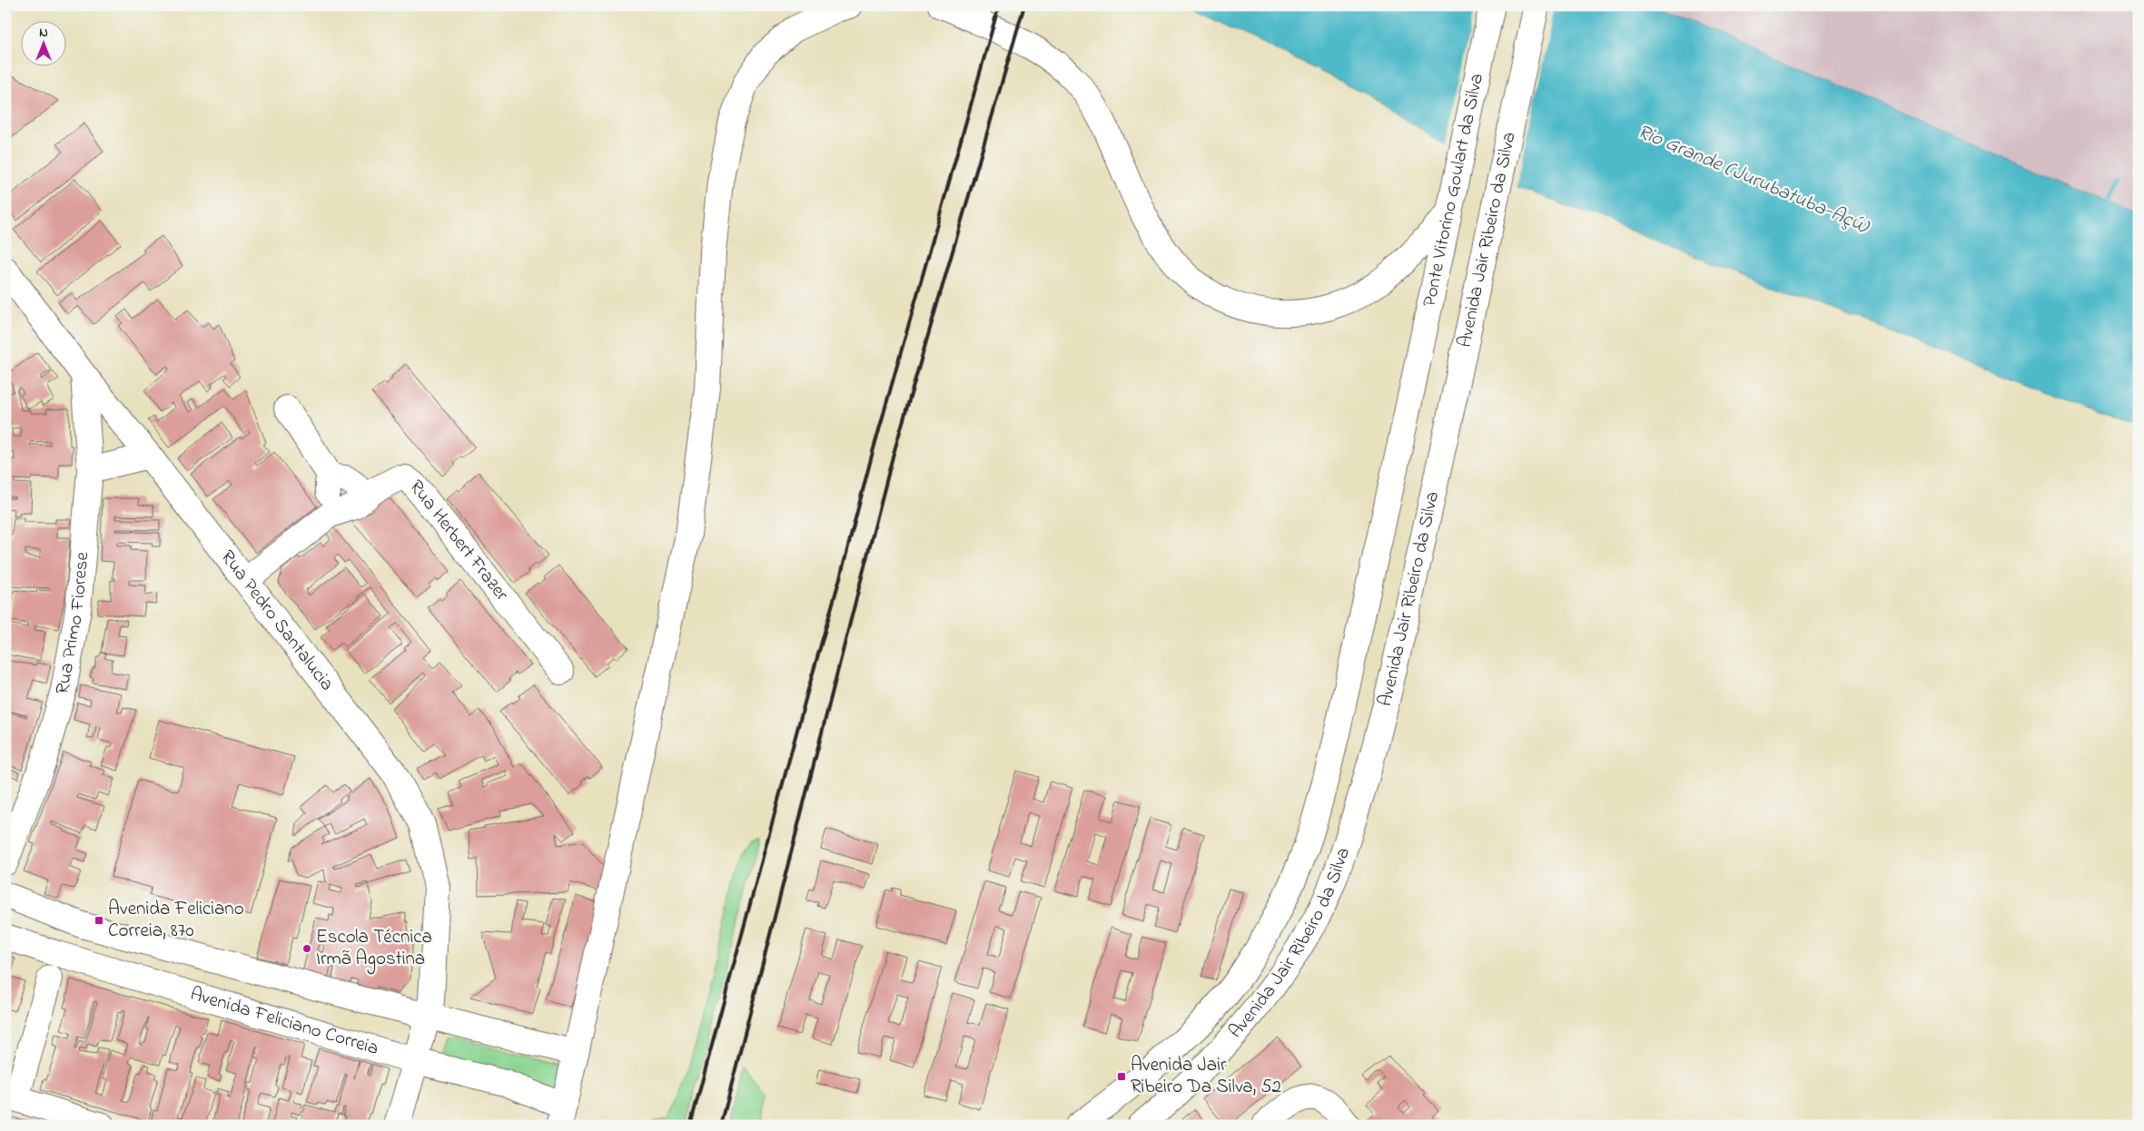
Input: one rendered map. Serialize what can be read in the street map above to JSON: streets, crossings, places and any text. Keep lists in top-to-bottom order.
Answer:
{
  "streets": {
    "main road": [
      "Ponte Vitorino Goulart da Silva",
      "Avenida Jair Ribeiro da Silva",
      "Rua Herbert Frazer",
      "Rua Pedro Santalucia",
      "Rua Primo Fiorese",
      "Avenida Feliciano Correia"
    ]
  },
  "crossings": [
    ["Ponte Vitorino Goulart da Silva", "Avenida Jair Ribeiro da Silva"],
    ["Rua Herbert Frazer", "Rua Pedro Santalucia"],
    ["Rua Pedro Santalucia", "Rua Primo Fiorese"],
    ["Rua Pedro Santalucia", "Avenida Feliciano Correia"]
  ],
  "water": ["Rio Grande (Jurubatuba-Açú)"],
  "places": {
    "transit": ["Avenida Feliciano Correia, 870", "Avenida Jair Ribeiro Da Silva, 52"],
    "other": ["Escola Técnica Irmã Agostina"]
  },
  "north": "top"
}
